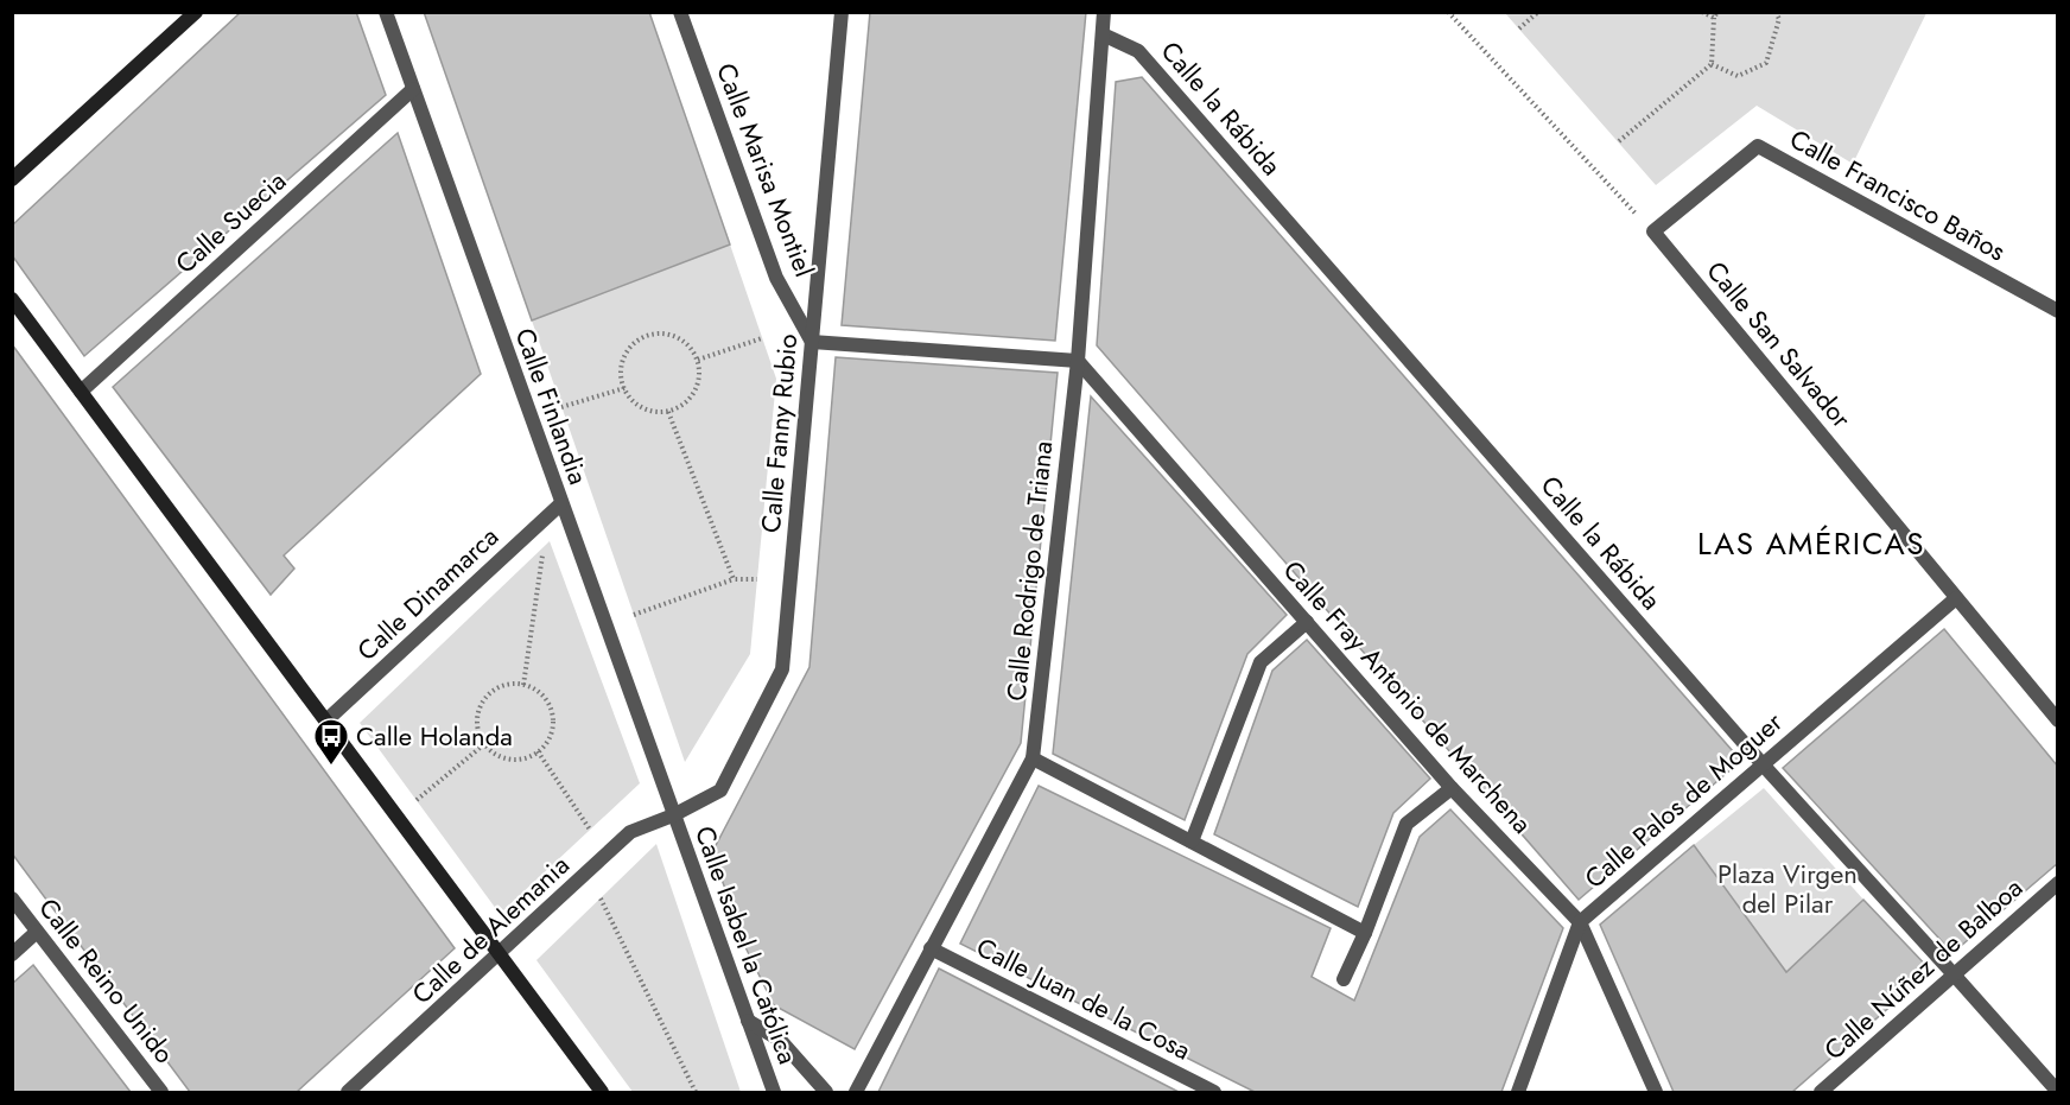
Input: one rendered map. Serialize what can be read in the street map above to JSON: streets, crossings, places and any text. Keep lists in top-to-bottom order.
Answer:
{
  "streets": {
    "street": [
      "Calle la Rábida",
      "Calle Marisa Montiel",
      "Calle Francisco Baños",
      "Calle Suecia",
      "Calle San Salvador",
      "Calle Finlandia",
      "Calle Fanny Rubio",
      "Calle Rodrigo de Triana",
      "Calle Dinamarca",
      "Calle Fray Antonio de Marchena",
      "Calle Palos de Moguer",
      "Calle de Alemania",
      "Calle Isabel la Católica",
      "Calle Núñez de Balboa",
      "Calle Reino Unido",
      "Calle Juan de la Cosa"
    ]
  },
  "crossings": [
    ["Calle la Rábida", "Calle Rodrigo de Triana"],
    ["Calle la Rábida", "Calle Palos de Moguer"],
    ["Calle la Rábida", "Calle Núñez de Balboa"],
    ["Calle Marisa Montiel", "Calle Fanny Rubio"],
    ["Calle Francisco Baños", "Calle San Salvador"],
    ["Calle Suecia", "Calle Finlandia"],
    ["Calle San Salvador", "Calle Palos de Moguer"],
    ["Calle Finlandia", "Calle Fanny Rubio"],
    ["Calle Finlandia", "Calle Dinamarca"],
    ["Calle Finlandia", "Calle de Alemania"],
    ["Calle Finlandia", "Calle Isabel la Católica"],
    ["Calle Fanny Rubio", "Calle de Alemania"],
    ["Calle Fanny Rubio", "Calle Isabel la Católica"],
    ["Calle Rodrigo de Triana", "Calle Fray Antonio de Marchena"],
    ["Calle Rodrigo de Triana", "Calle Juan de la Cosa"],
    ["Calle Fray Antonio de Marchena", "Calle Palos de Moguer"],
    ["Calle de Alemania", "Calle Isabel la Católica"]
  ],
  "districts": ["LAS AMÉRICAS"],
  "parks": ["Plaza Virgen del Pilar"],
  "places": {
    "bus stop": ["Calle Holanda"]
  }
}
